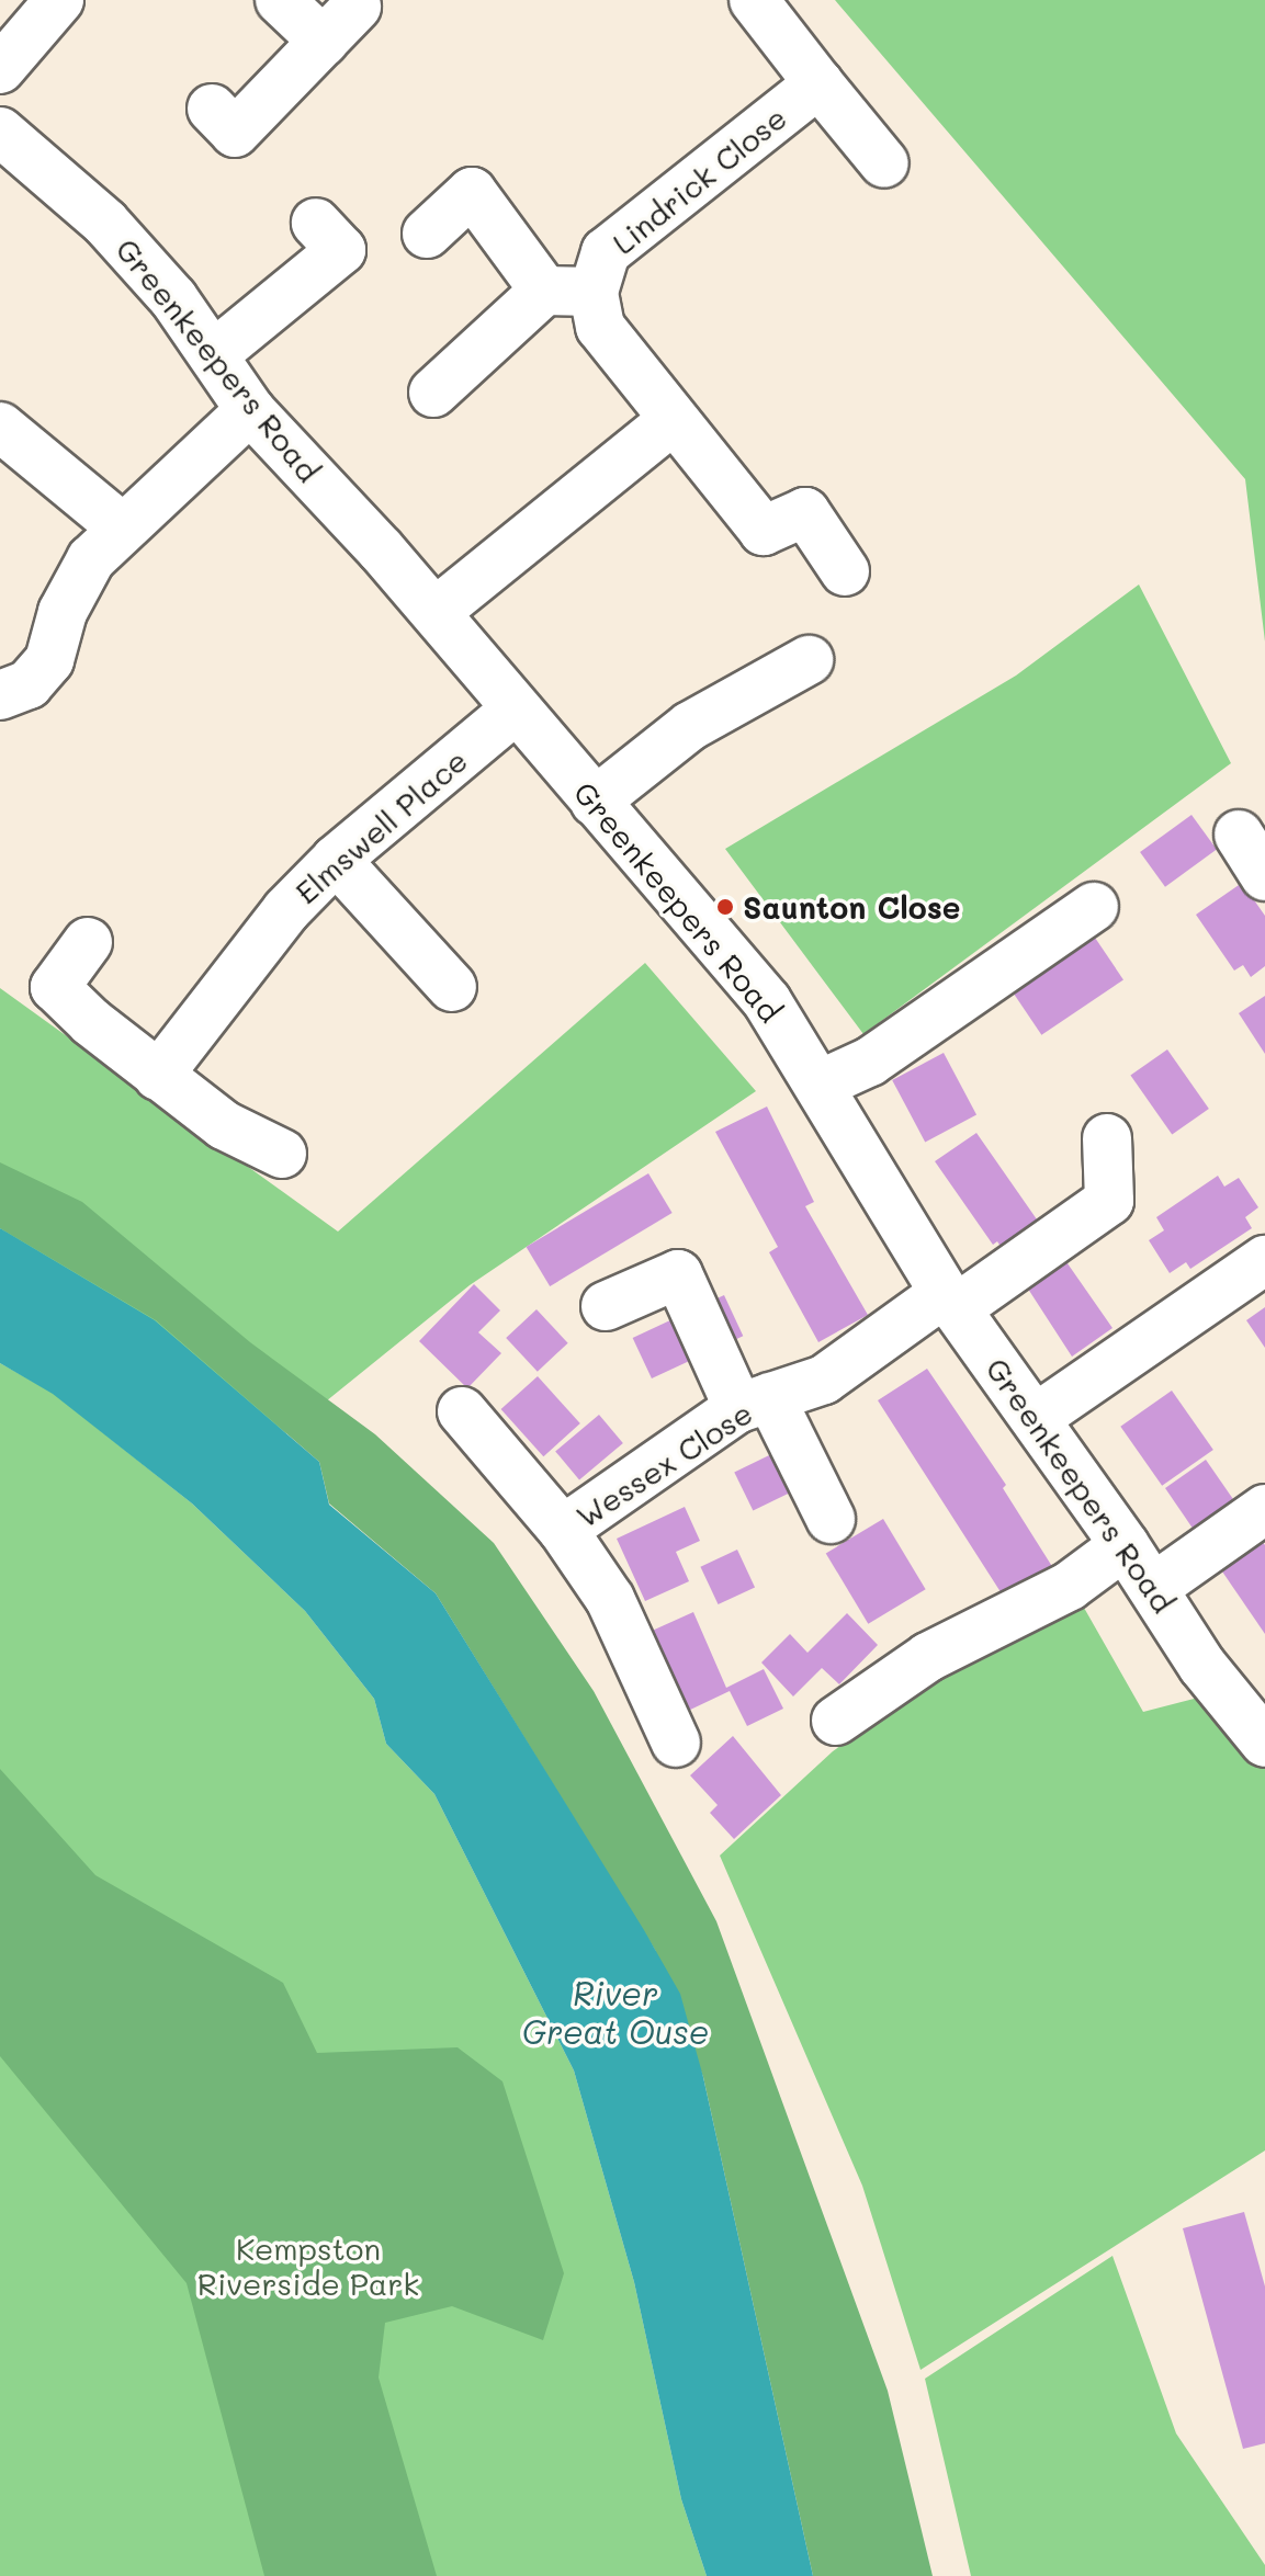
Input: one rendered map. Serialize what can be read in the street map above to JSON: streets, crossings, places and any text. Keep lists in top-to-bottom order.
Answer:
{
  "streets": {
    "street": [
      "Lindrick Close",
      "Greenkeepers Road",
      "Elmswell Place",
      "Wessex Close"
    ]
  },
  "crossings": [
    ["Greenkeepers Road", "Elmswell Place"],
    ["Greenkeepers Road", "Wessex Close"]
  ],
  "water": ["River Great Ouse"],
  "parks": ["Kempston Riverside Park"],
  "places": ["Saunton Close"]
}
